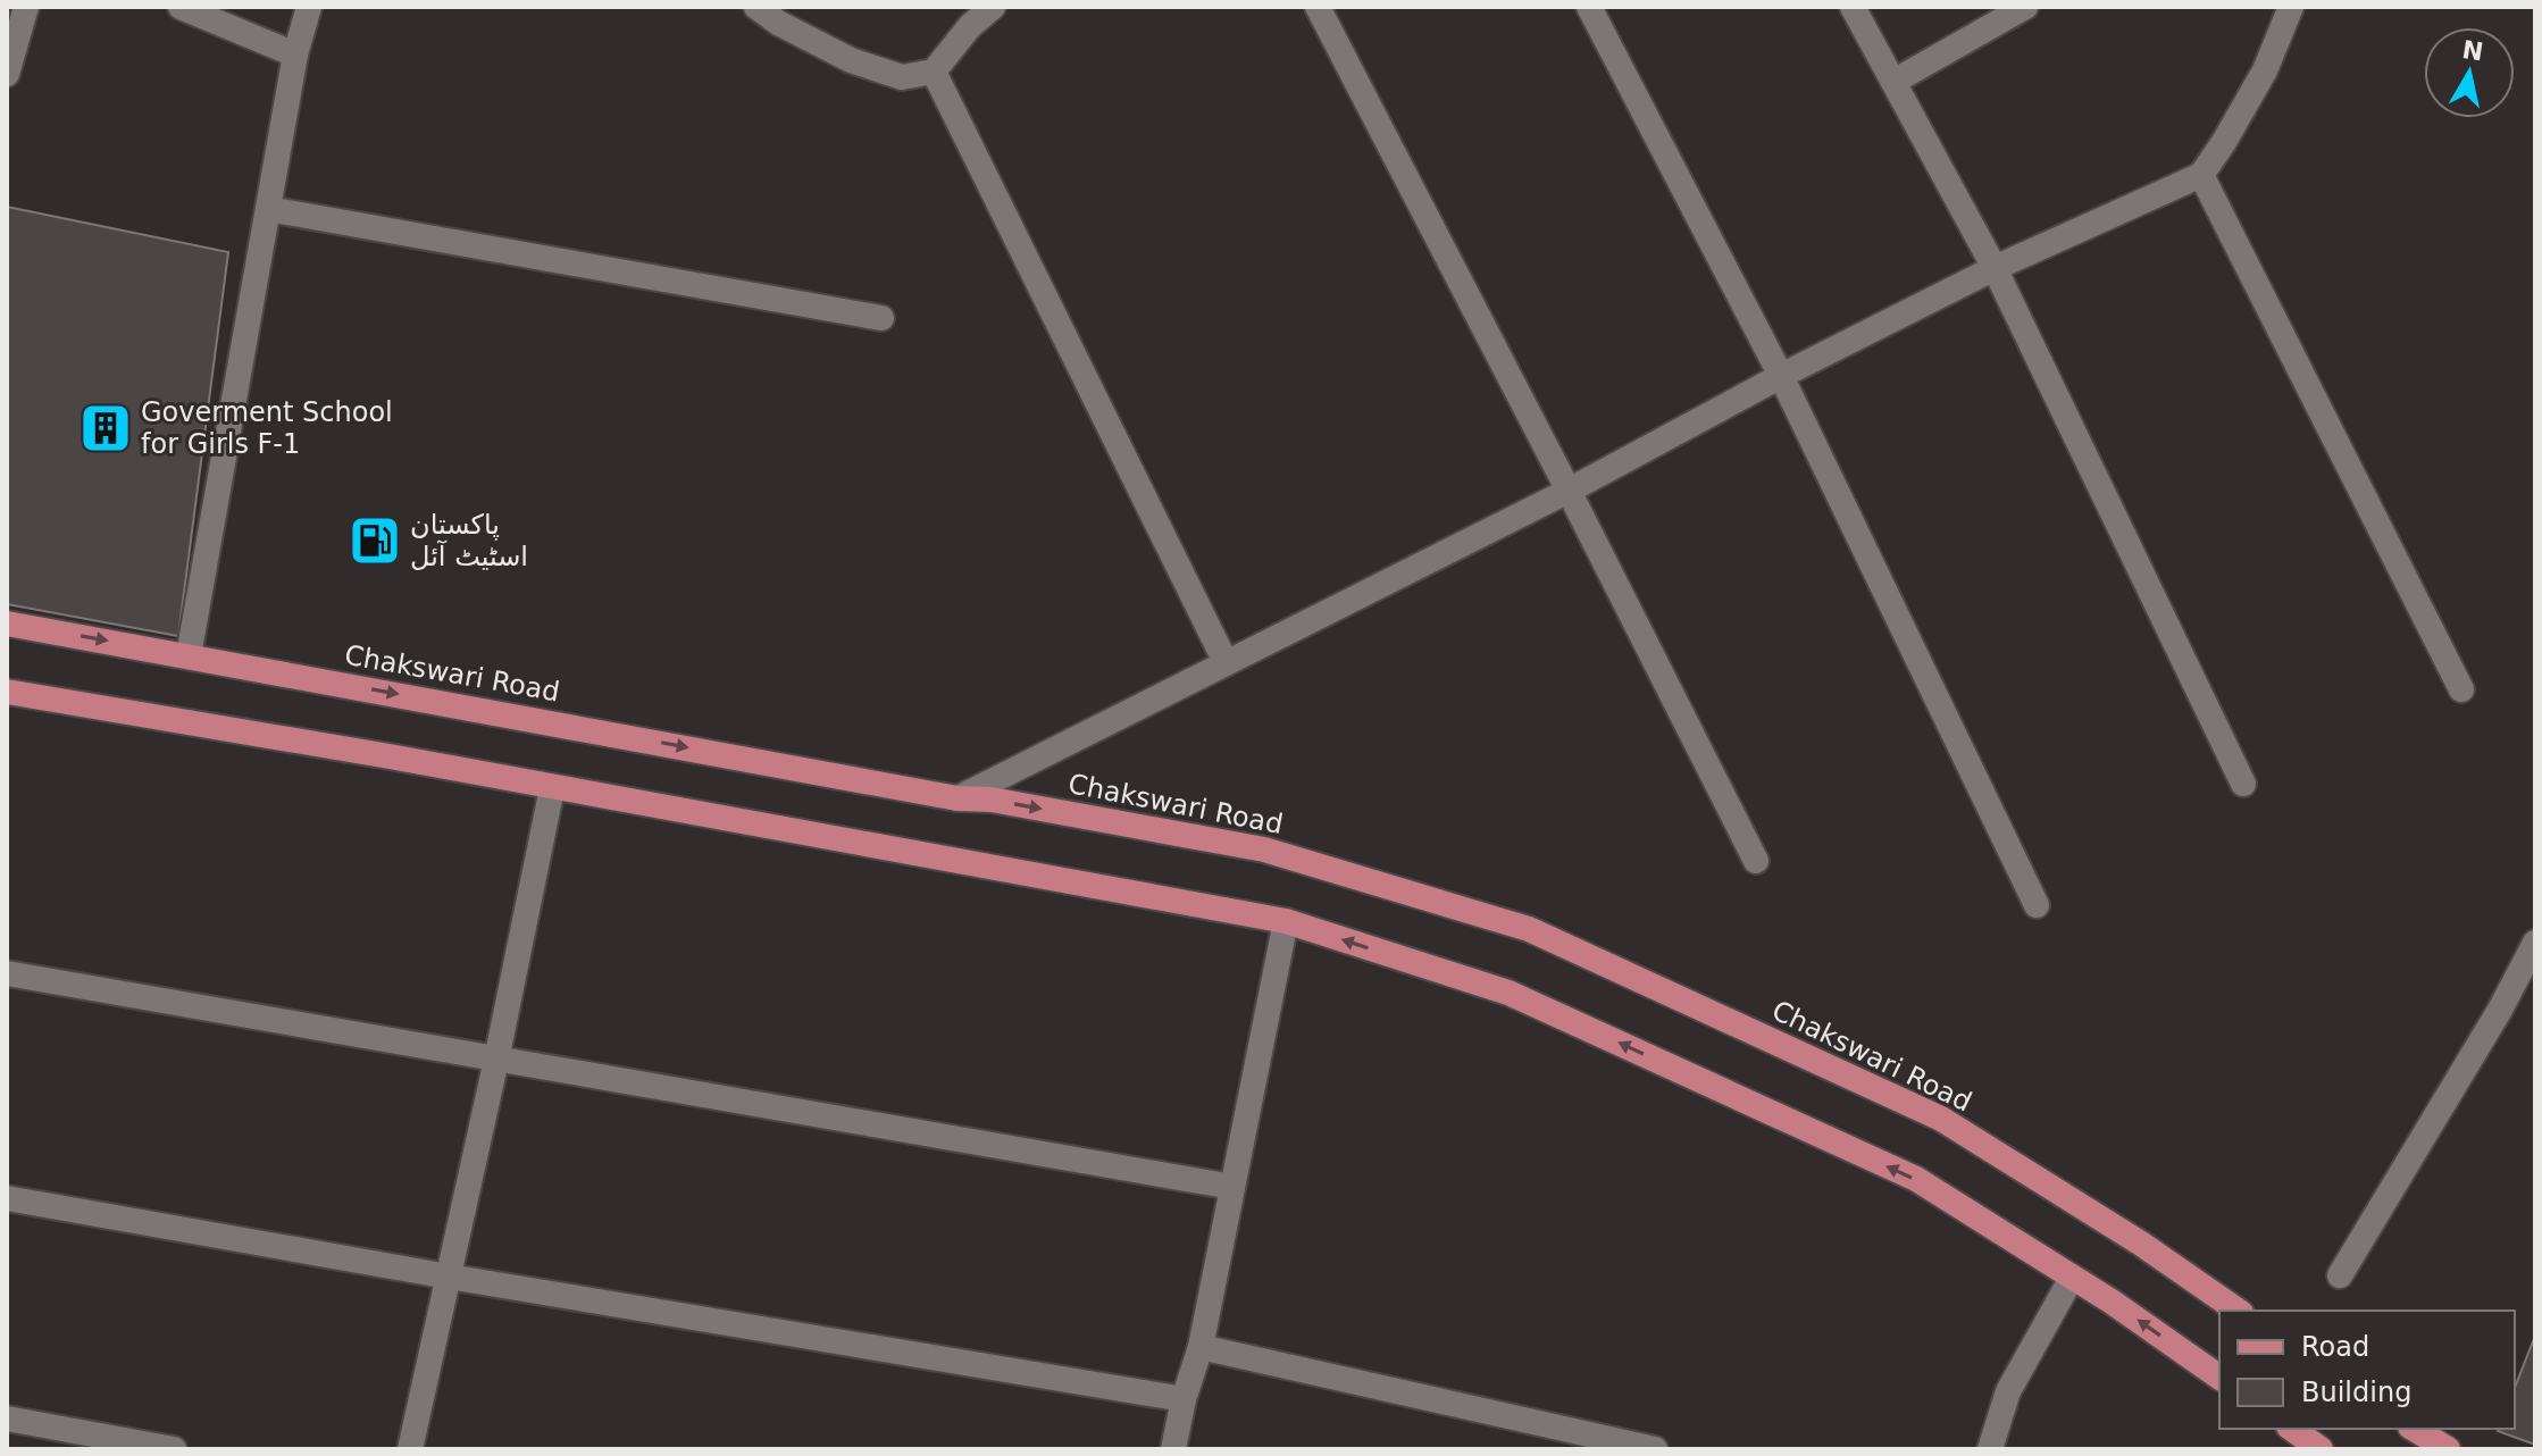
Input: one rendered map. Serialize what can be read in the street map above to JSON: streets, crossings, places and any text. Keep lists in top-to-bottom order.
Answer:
{
  "streets": {
    "main road": ["Chakswari Road"]
  },
  "places": {
    "building": ["Goverment School for Girls F-1"],
    "fuel station": ["پاکستان اسٹیٹ آئل"]
  },
  "legend": ["Road", "Building"],
  "north": "top"
}
